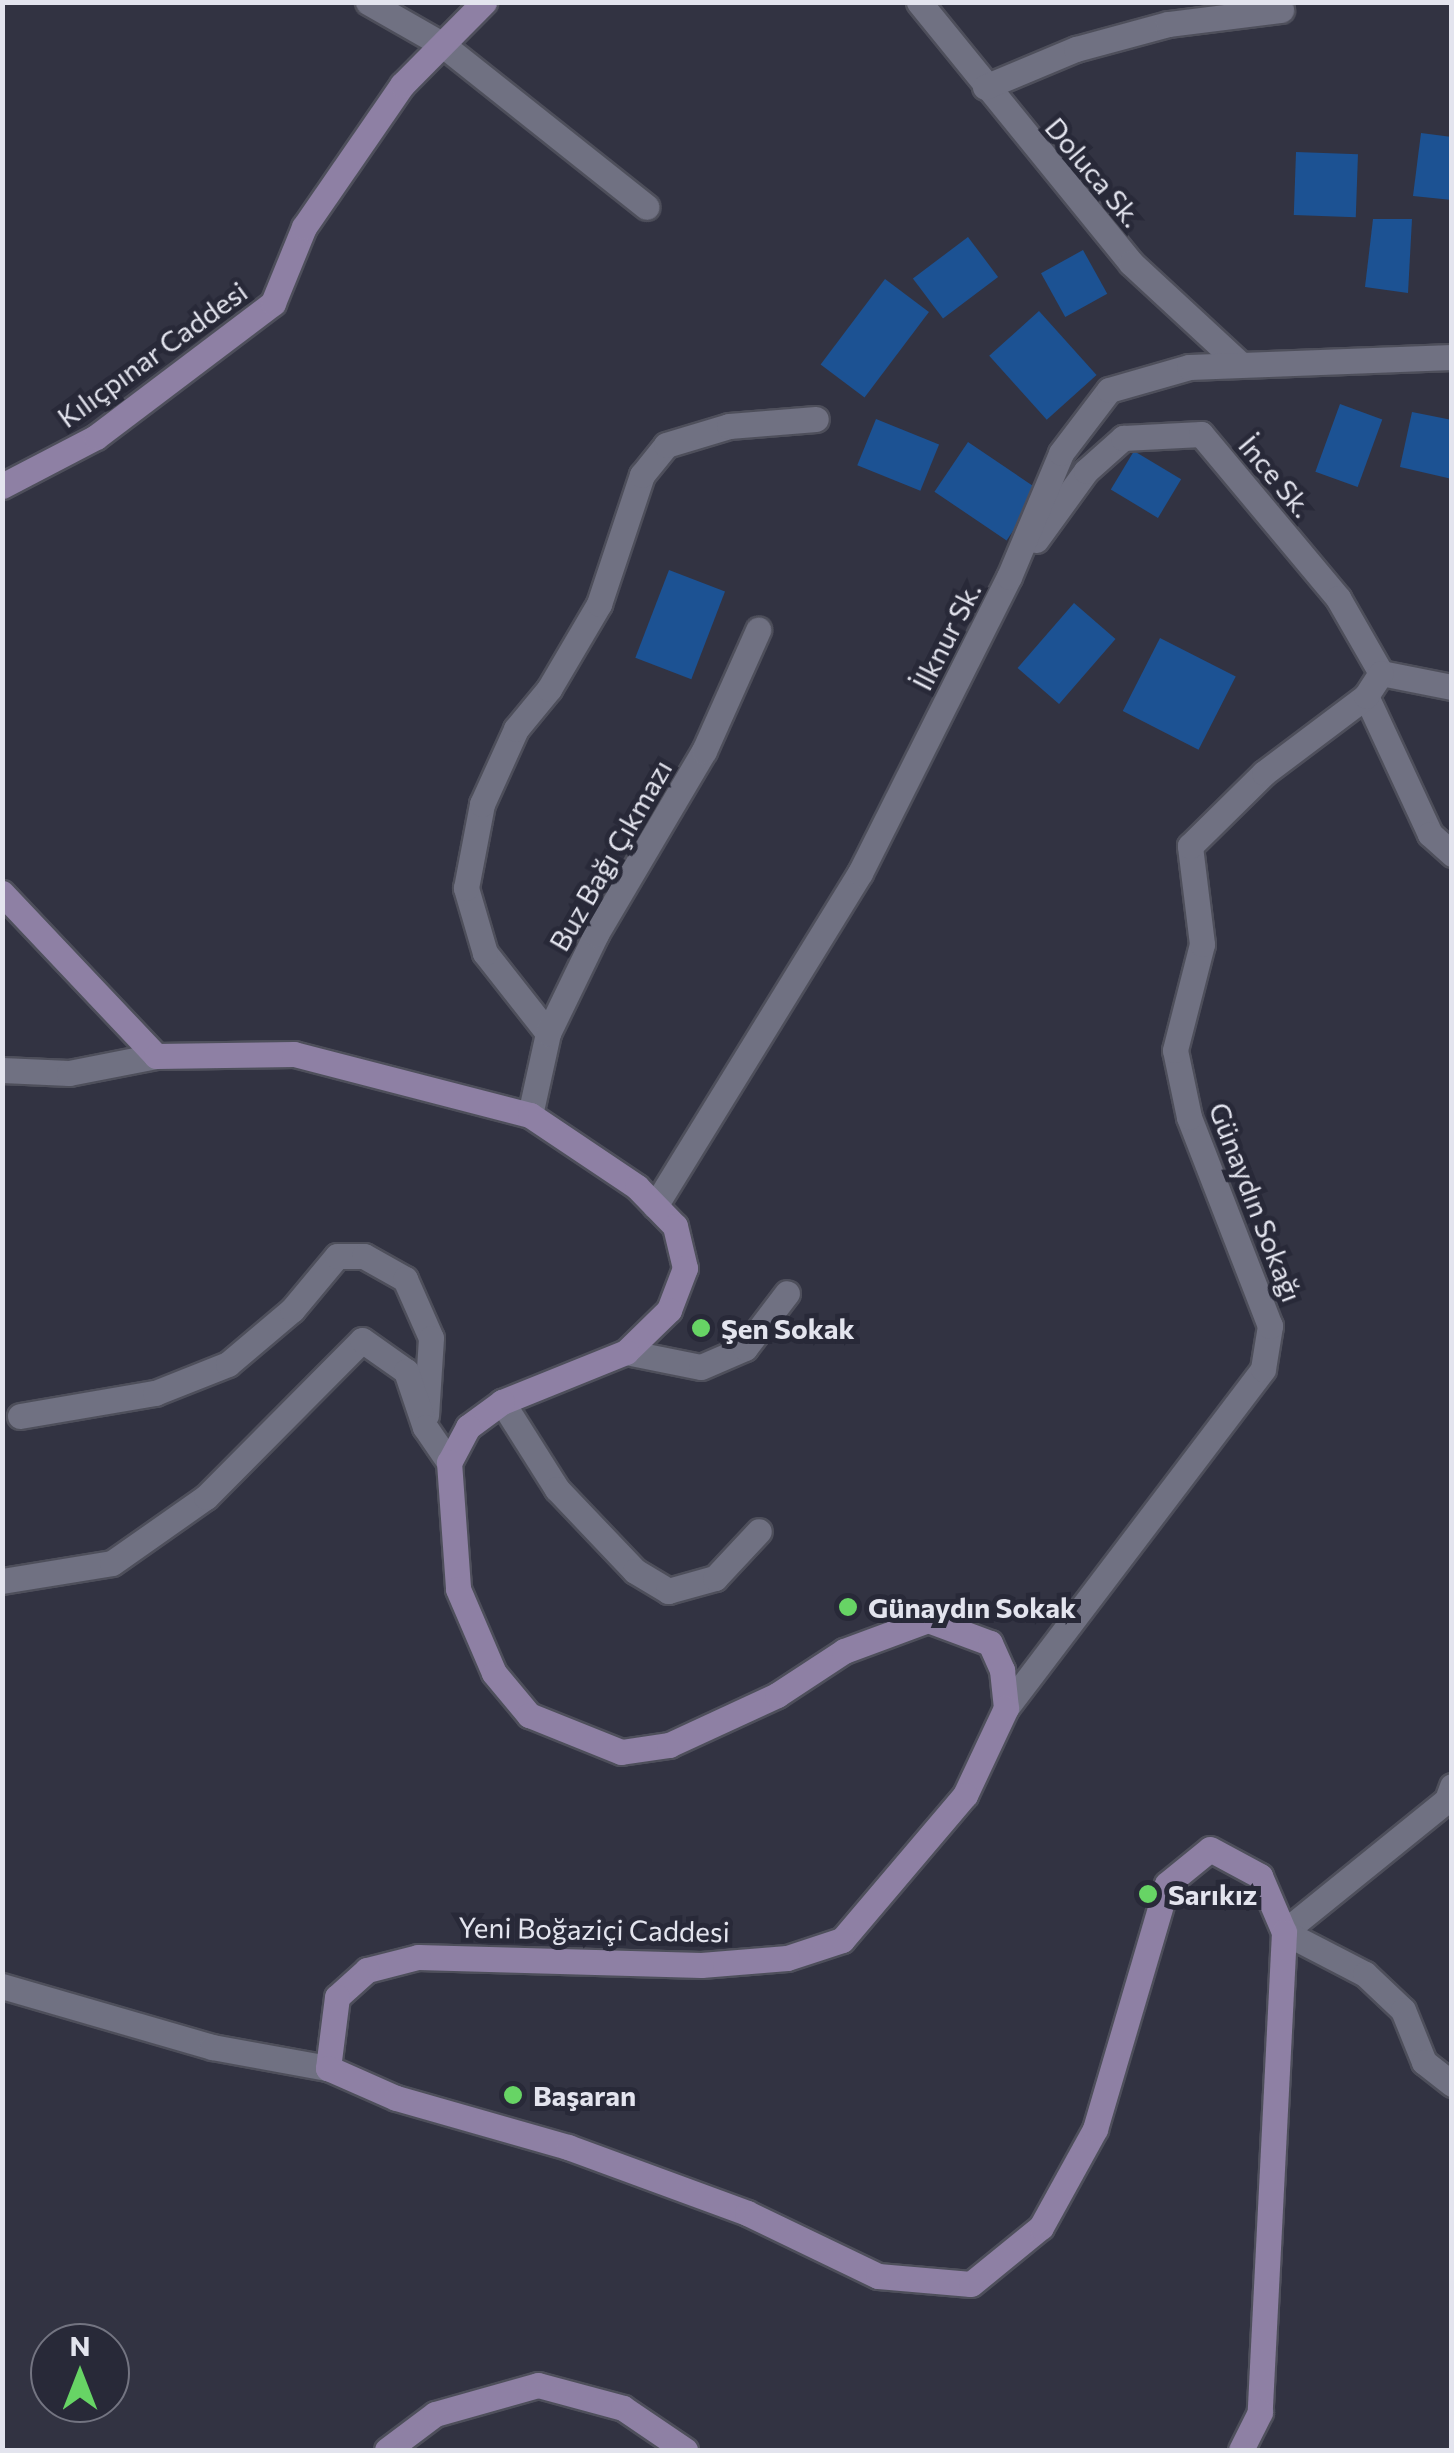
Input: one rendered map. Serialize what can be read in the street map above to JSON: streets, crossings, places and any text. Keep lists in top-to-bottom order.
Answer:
{
  "streets": {
    "street": [
      "Doluca Sk.",
      "Kılıçpınar Caddesi",
      "İnce Sk.",
      "İlknur Sk.",
      "Buz Bağı Çıkmazı",
      "Günaydın Sokağı",
      "Yeni Boğaziçi Caddesi"
    ]
  },
  "crossings": [
    ["Doluca Sk.", "İlknur Sk."],
    ["İnce Sk.", "İlknur Sk."],
    ["İnce Sk.", "Günaydın Sokağı"],
    ["Günaydın Sokağı", "Yeni Boğaziçi Caddesi"]
  ],
  "places": [
    "Şen Sokak",
    "Günaydın Sokak",
    "Sarıkız",
    "Başaran"
  ],
  "north": "top"
}
